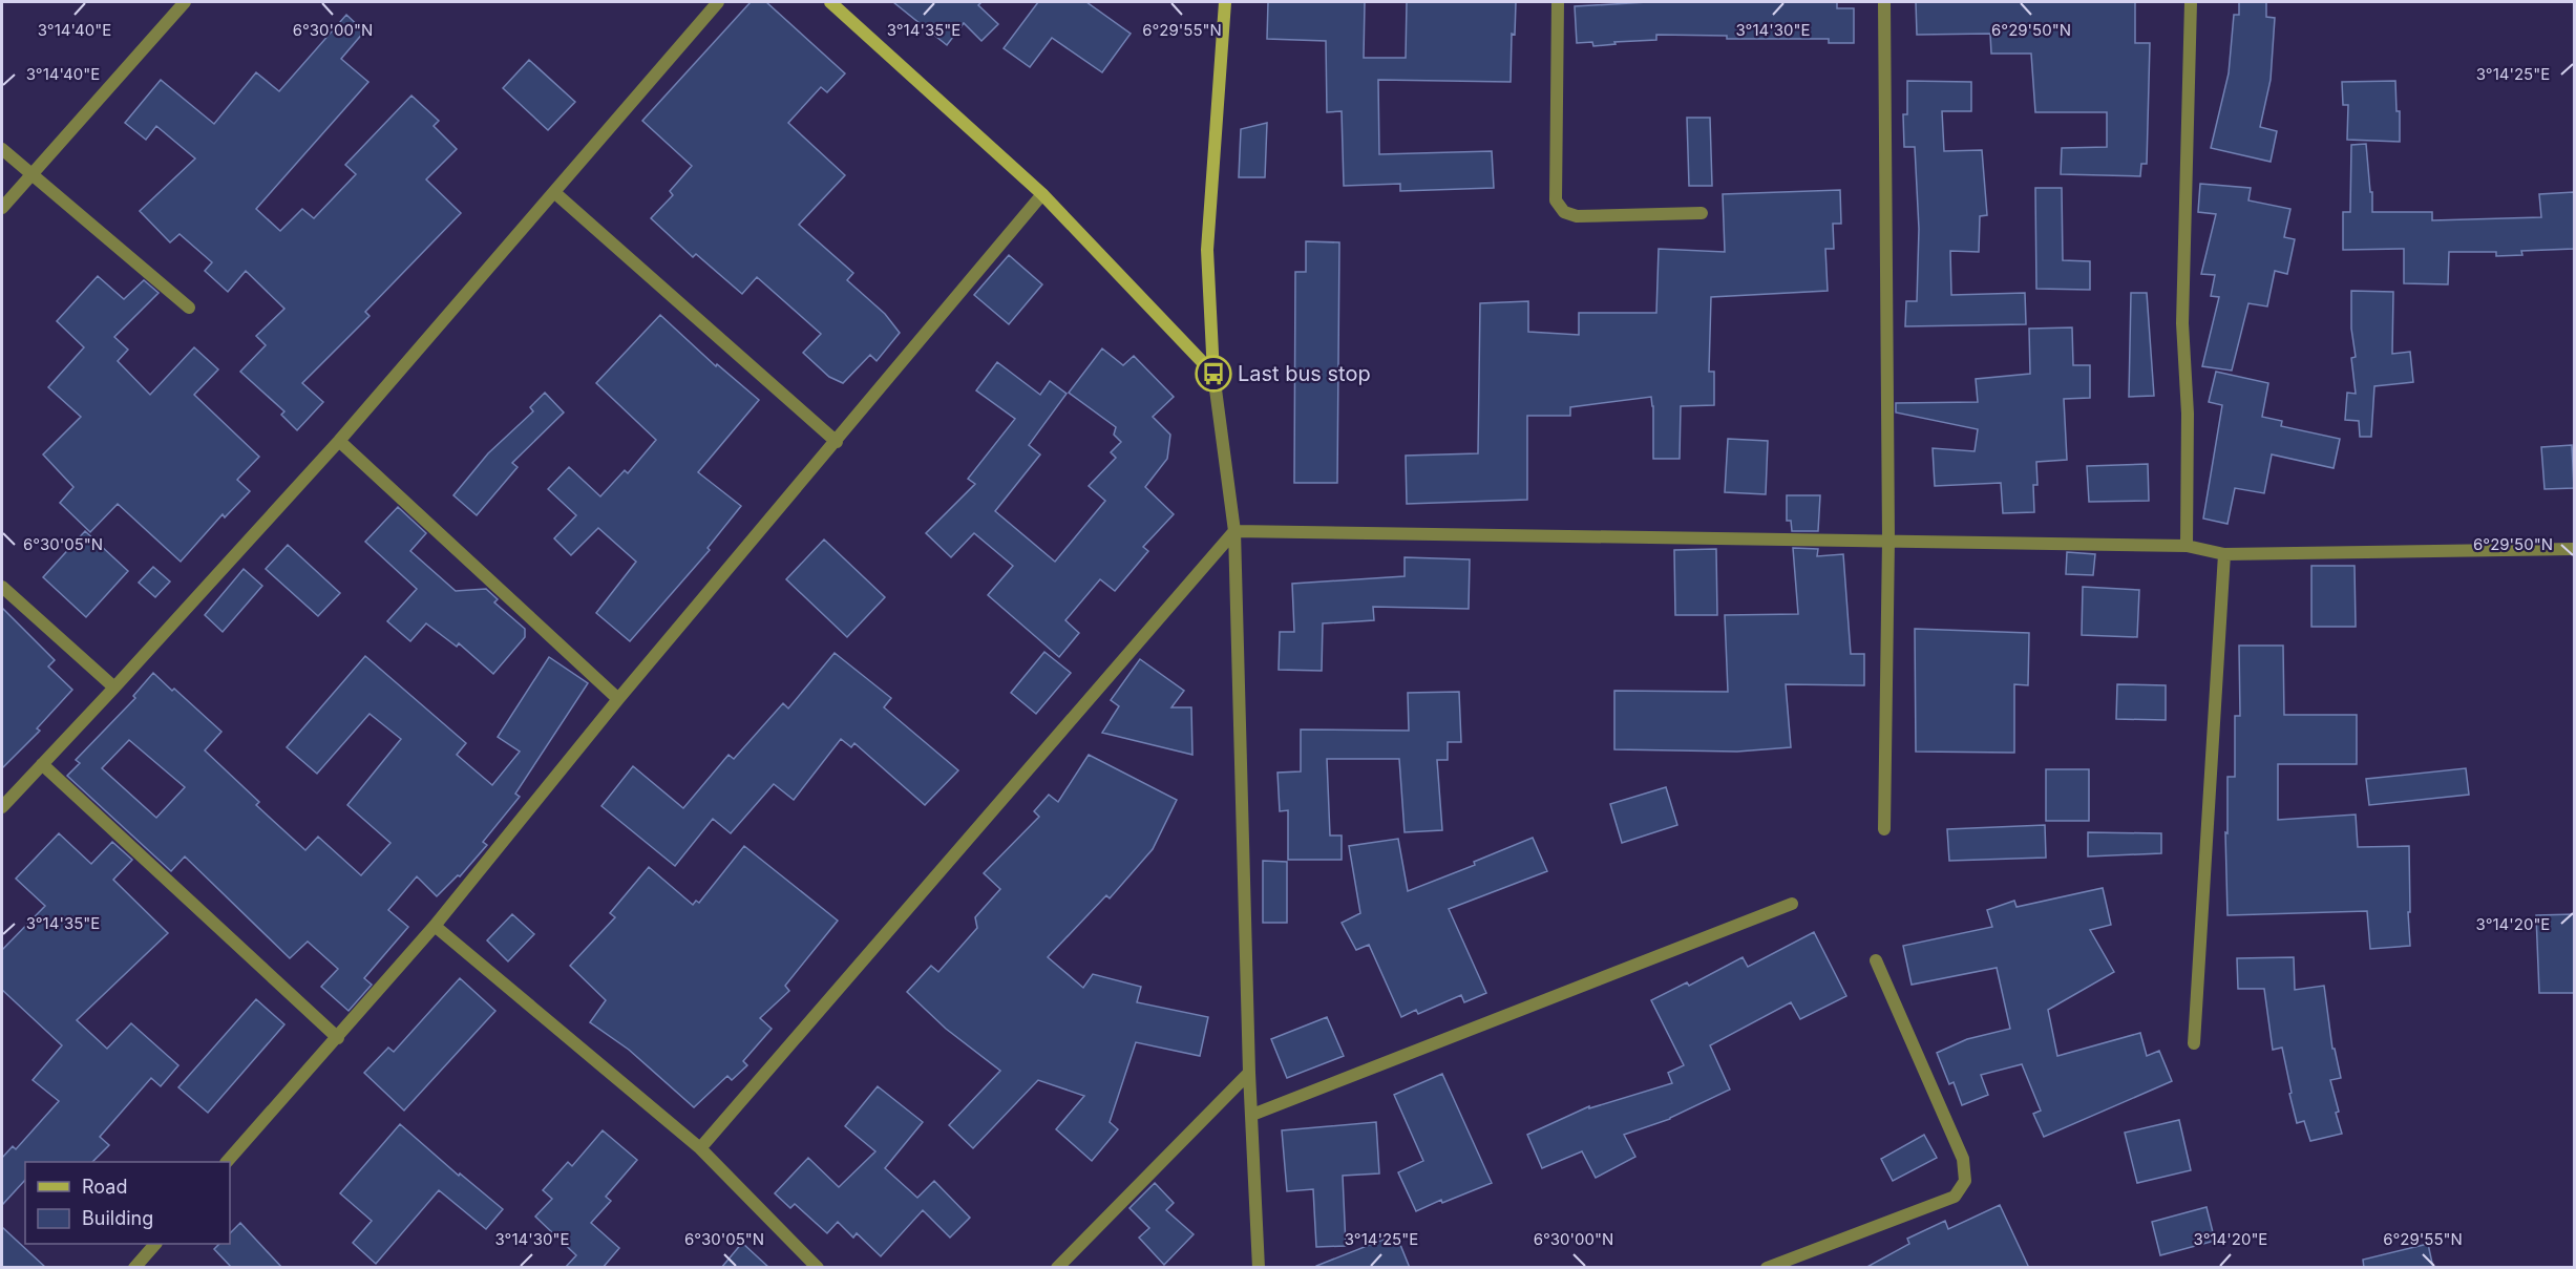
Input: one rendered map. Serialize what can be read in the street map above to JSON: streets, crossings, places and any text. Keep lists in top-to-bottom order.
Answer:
{
  "places": {
    "bus stop": ["Last bus stop"]
  },
  "legend": ["Road", "Building"],
  "coordinates": [
    "3°14'40\"E",
    "6°30'00\"N",
    "3°14'35\"E",
    "6°29'55\"N",
    "3°14'30\"E",
    "6°29'50\"N",
    "3°14'25\"E",
    "6°30'05\"N",
    "3°14'20\"E"
  ]
}
